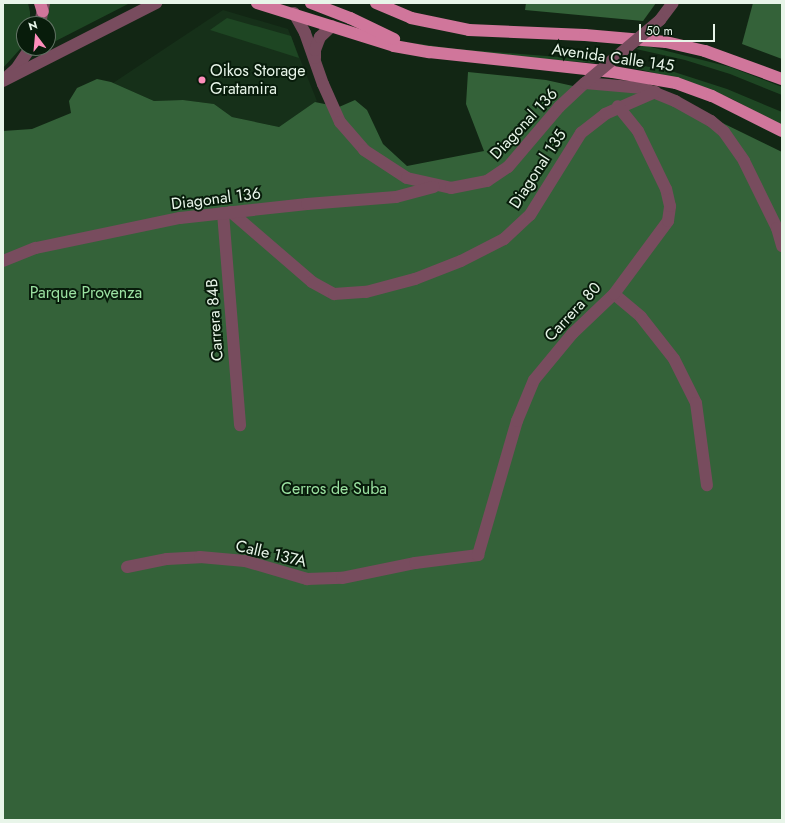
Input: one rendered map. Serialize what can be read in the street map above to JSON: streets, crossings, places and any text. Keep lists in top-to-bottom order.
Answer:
{
  "streets": {
    "main road": ["Avenida Calle 145"],
    "street": [
      "Diagonal 136",
      "Diagonal 135",
      "Carrera 80",
      "Carrera 84B",
      "Calle 137A"
    ]
  },
  "crossings": [
    ["Avenida Calle 145", "Diagonal 136"],
    ["Diagonal 136", "Diagonal 135"],
    ["Diagonal 136", "Carrera 84B"],
    ["Diagonal 135", "Carrera 80"],
    ["Diagonal 135", "Carrera 84B"],
    ["Carrera 80", "Calle 137A"]
  ],
  "parks": ["Parque Provenza", "Cerros de Suba"],
  "places": ["Oikos Storage Gratamira"],
  "scale_bar": "50 m",
  "north": "top"
}
